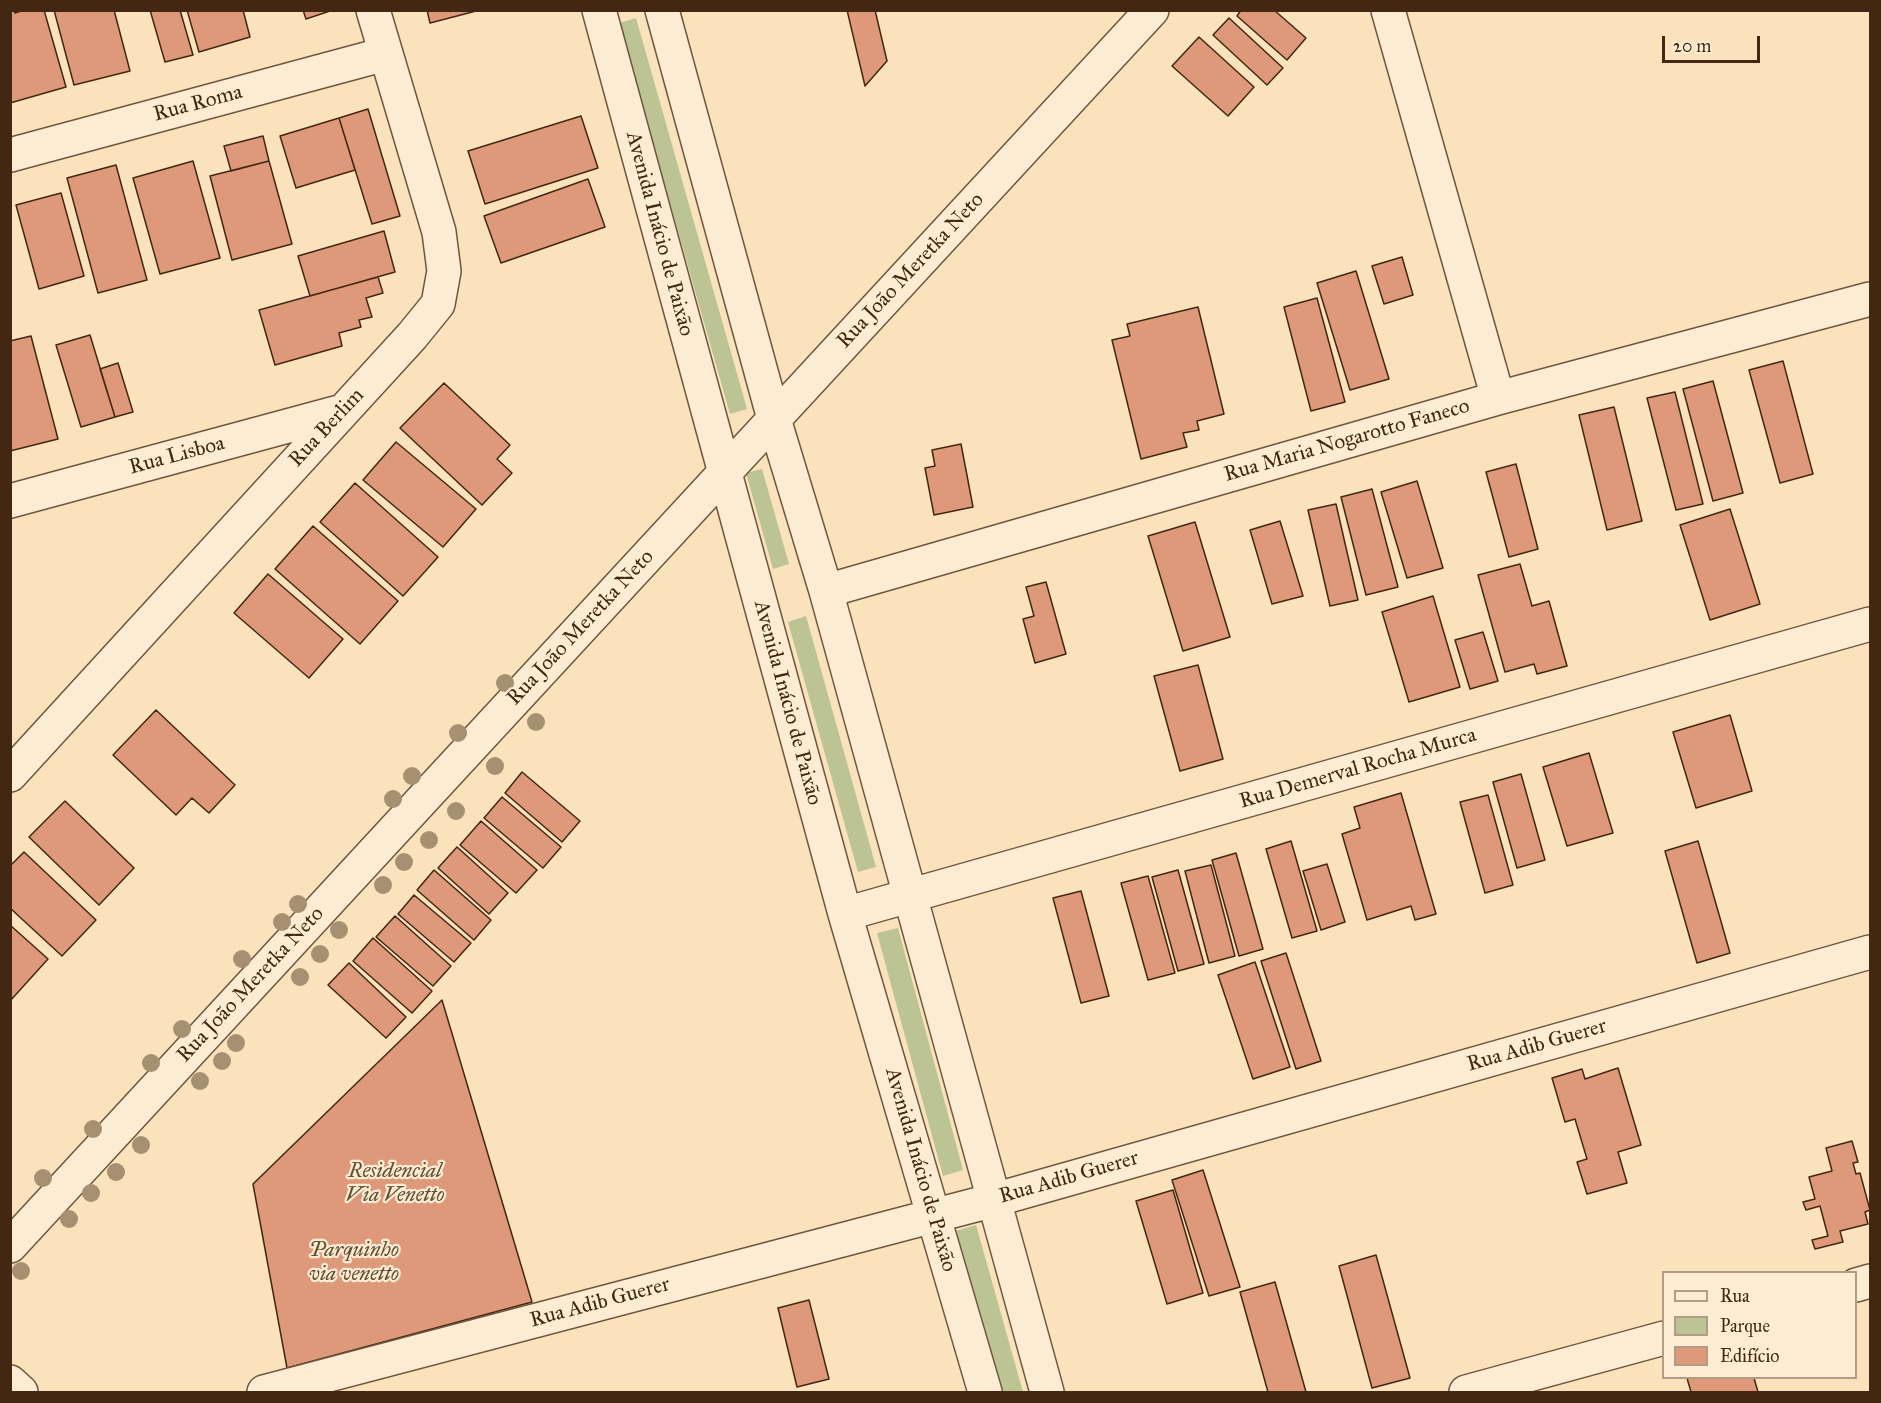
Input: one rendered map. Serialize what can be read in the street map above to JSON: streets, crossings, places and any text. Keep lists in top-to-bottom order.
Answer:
{
  "streets": {
    "street": [
      "Rua Roma",
      "Avenida Inácio de Paixão",
      "Rua João Meretka Neto",
      "Rua Berlim",
      "Rua Maria Nogarotto Faneco",
      "Rua Lisboa",
      "Rua Demerval Rocha Murca",
      "Rua Adib Guerer"
    ]
  },
  "crossings": [
    ["Rua Roma", "Rua Berlim"],
    ["Avenida Inácio de Paixão", "Rua João Meretka Neto"],
    ["Avenida Inácio de Paixão", "Rua Demerval Rocha Murca"],
    ["Avenida Inácio de Paixão", "Rua Adib Guerer"],
    ["Rua Berlim", "Rua Lisboa"]
  ],
  "parks": ["Residencial Via Venetto", "Parquinho via venetto"],
  "legend": ["Rua", "Parque", "Edifício"],
  "scale_bar": "20 m"
}
